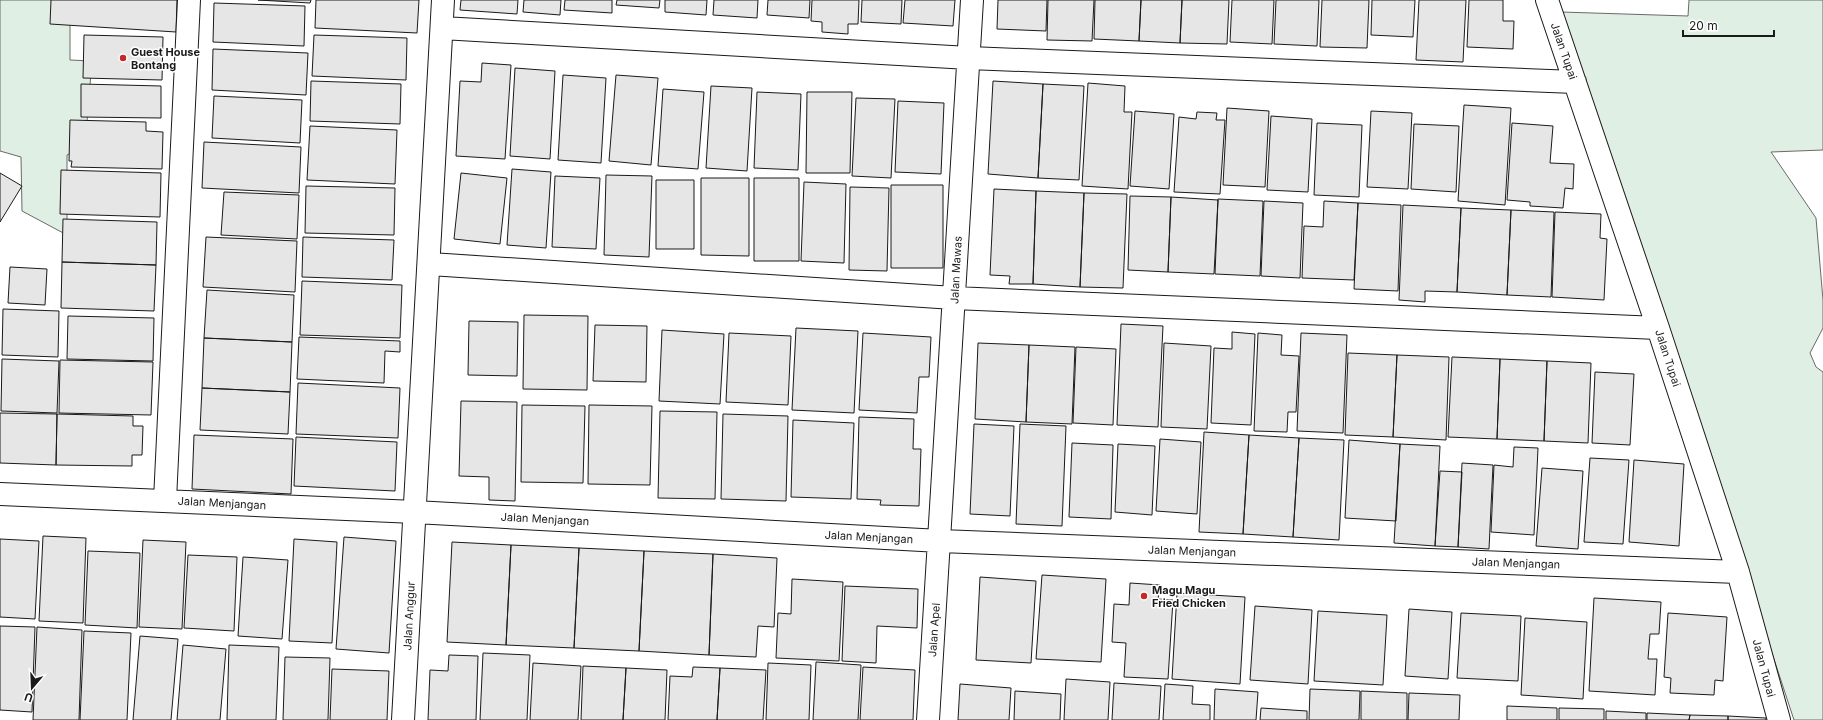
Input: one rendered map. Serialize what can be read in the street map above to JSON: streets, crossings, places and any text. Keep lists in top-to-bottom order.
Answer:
{
  "streets": {
    "street": [
      "Jalan Tupai",
      "Jalan Mawas",
      "Jalan Menjangan",
      "Jalan Anggur",
      "Jalan Apel"
    ]
  },
  "crossings": [
    ["Jalan Tupai", "Jalan Menjangan"],
    ["Jalan Mawas", "Jalan Menjangan"],
    ["Jalan Mawas", "Jalan Apel"],
    ["Jalan Menjangan", "Jalan Anggur"],
    ["Jalan Menjangan", "Jalan Apel"]
  ],
  "places": ["Guest House Bontang", "Magu Magu Fried Chicken"],
  "scale_bar": "20 m",
  "north": "bottom"
}
